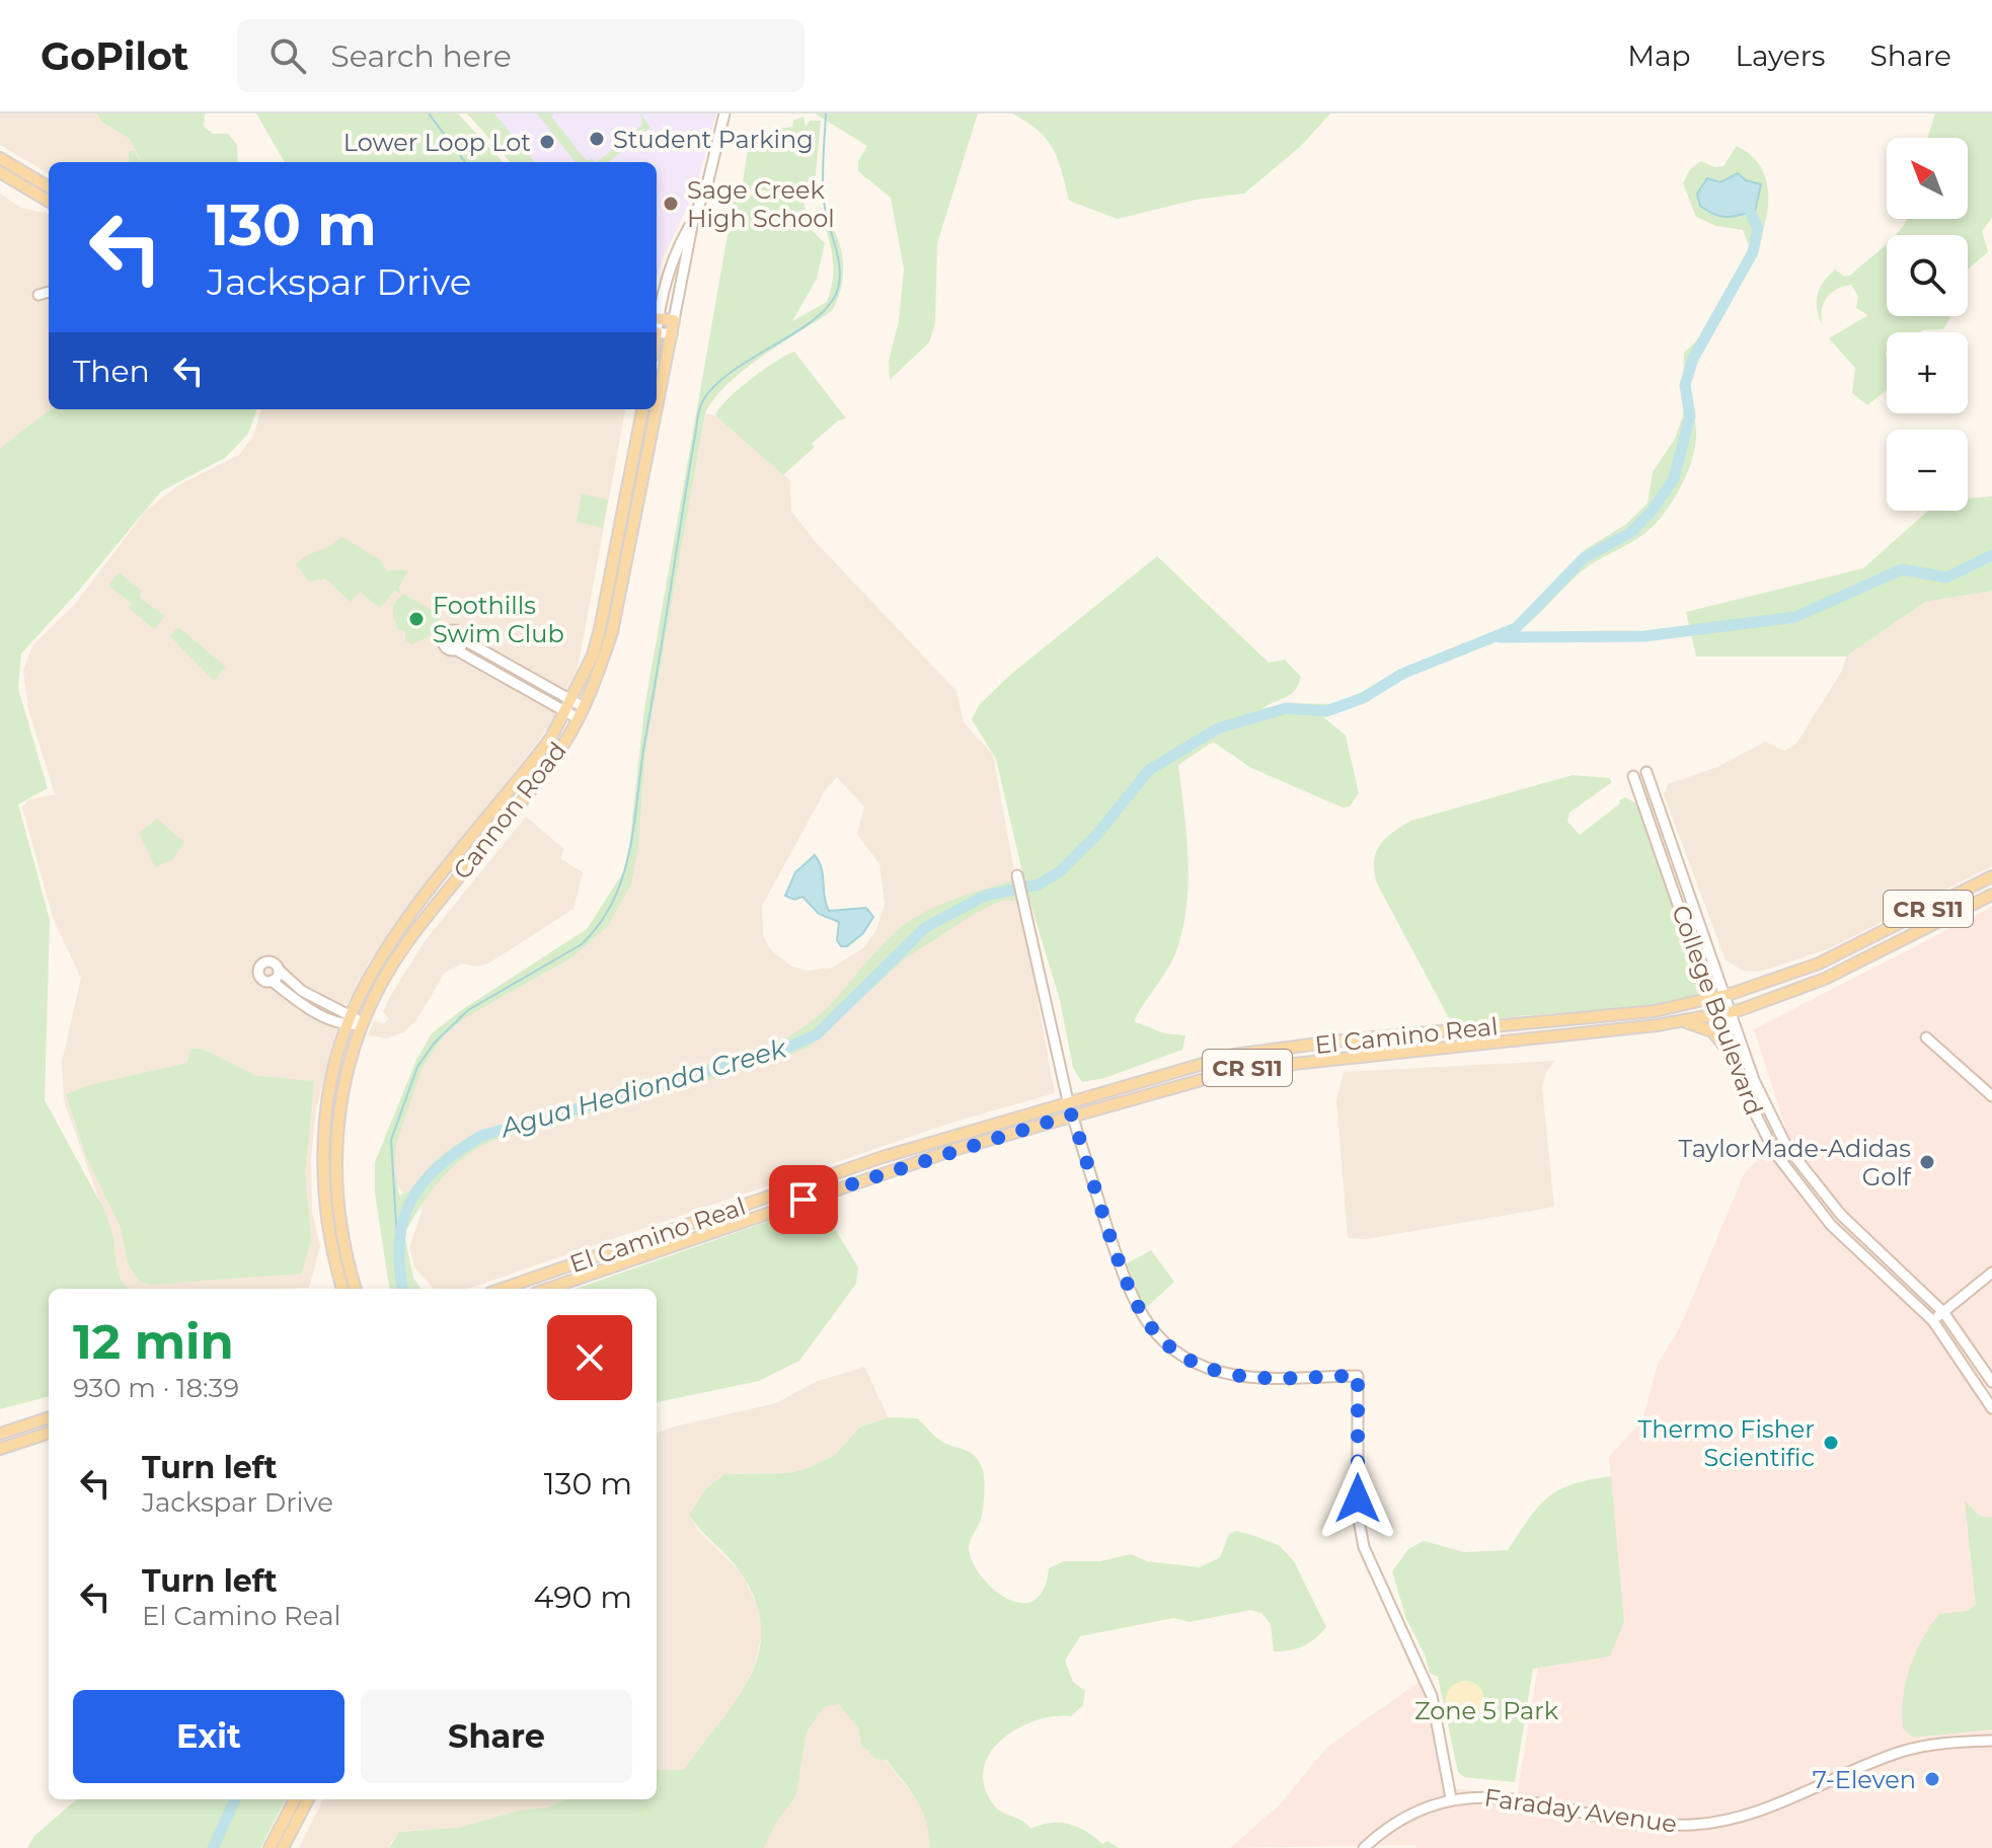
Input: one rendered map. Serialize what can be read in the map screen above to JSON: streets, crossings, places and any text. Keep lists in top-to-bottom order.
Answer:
{
  "streets": {
    "main road": ["Cannon Road", "CR S11", "El Camino Real"],
    "street": ["College Boulevard", "Faraday Avenue"]
  },
  "crossings": [
    ["College Boulevard", "El Camino Real"]
  ],
  "water": ["Agua Hedionda Creek"],
  "parks": ["Zone 5 Park"],
  "places": [
    "Student Parking",
    "Lower Loop Lot",
    "Sage Creek High School",
    "Foothills Swim Club",
    "TaylorMade-Adidas Golf",
    "Thermo Fisher Scientific",
    "7-Eleven"
  ],
  "north": "top left",
  "page": {
    "header": "GoPilot",
    "search": "Search here",
    "nav": ["Map", "Layers", "Share"],
    "map_buttons": ["+", "−"],
    "turn": ["130 m", "Jackspar Drive"],
    "then": "Then",
    "heading": ["12 min", "930 m · 18:39"],
    "list": [
      {
        "name": "Turn left",
        "note": "Jackspar Drive",
        "value": "130 m"
      },
      {
        "name": "Turn left",
        "note": "El Camino Real",
        "value": "490 m"
      }
    ],
    "buttons": ["Exit", "Share"]
  }
}
